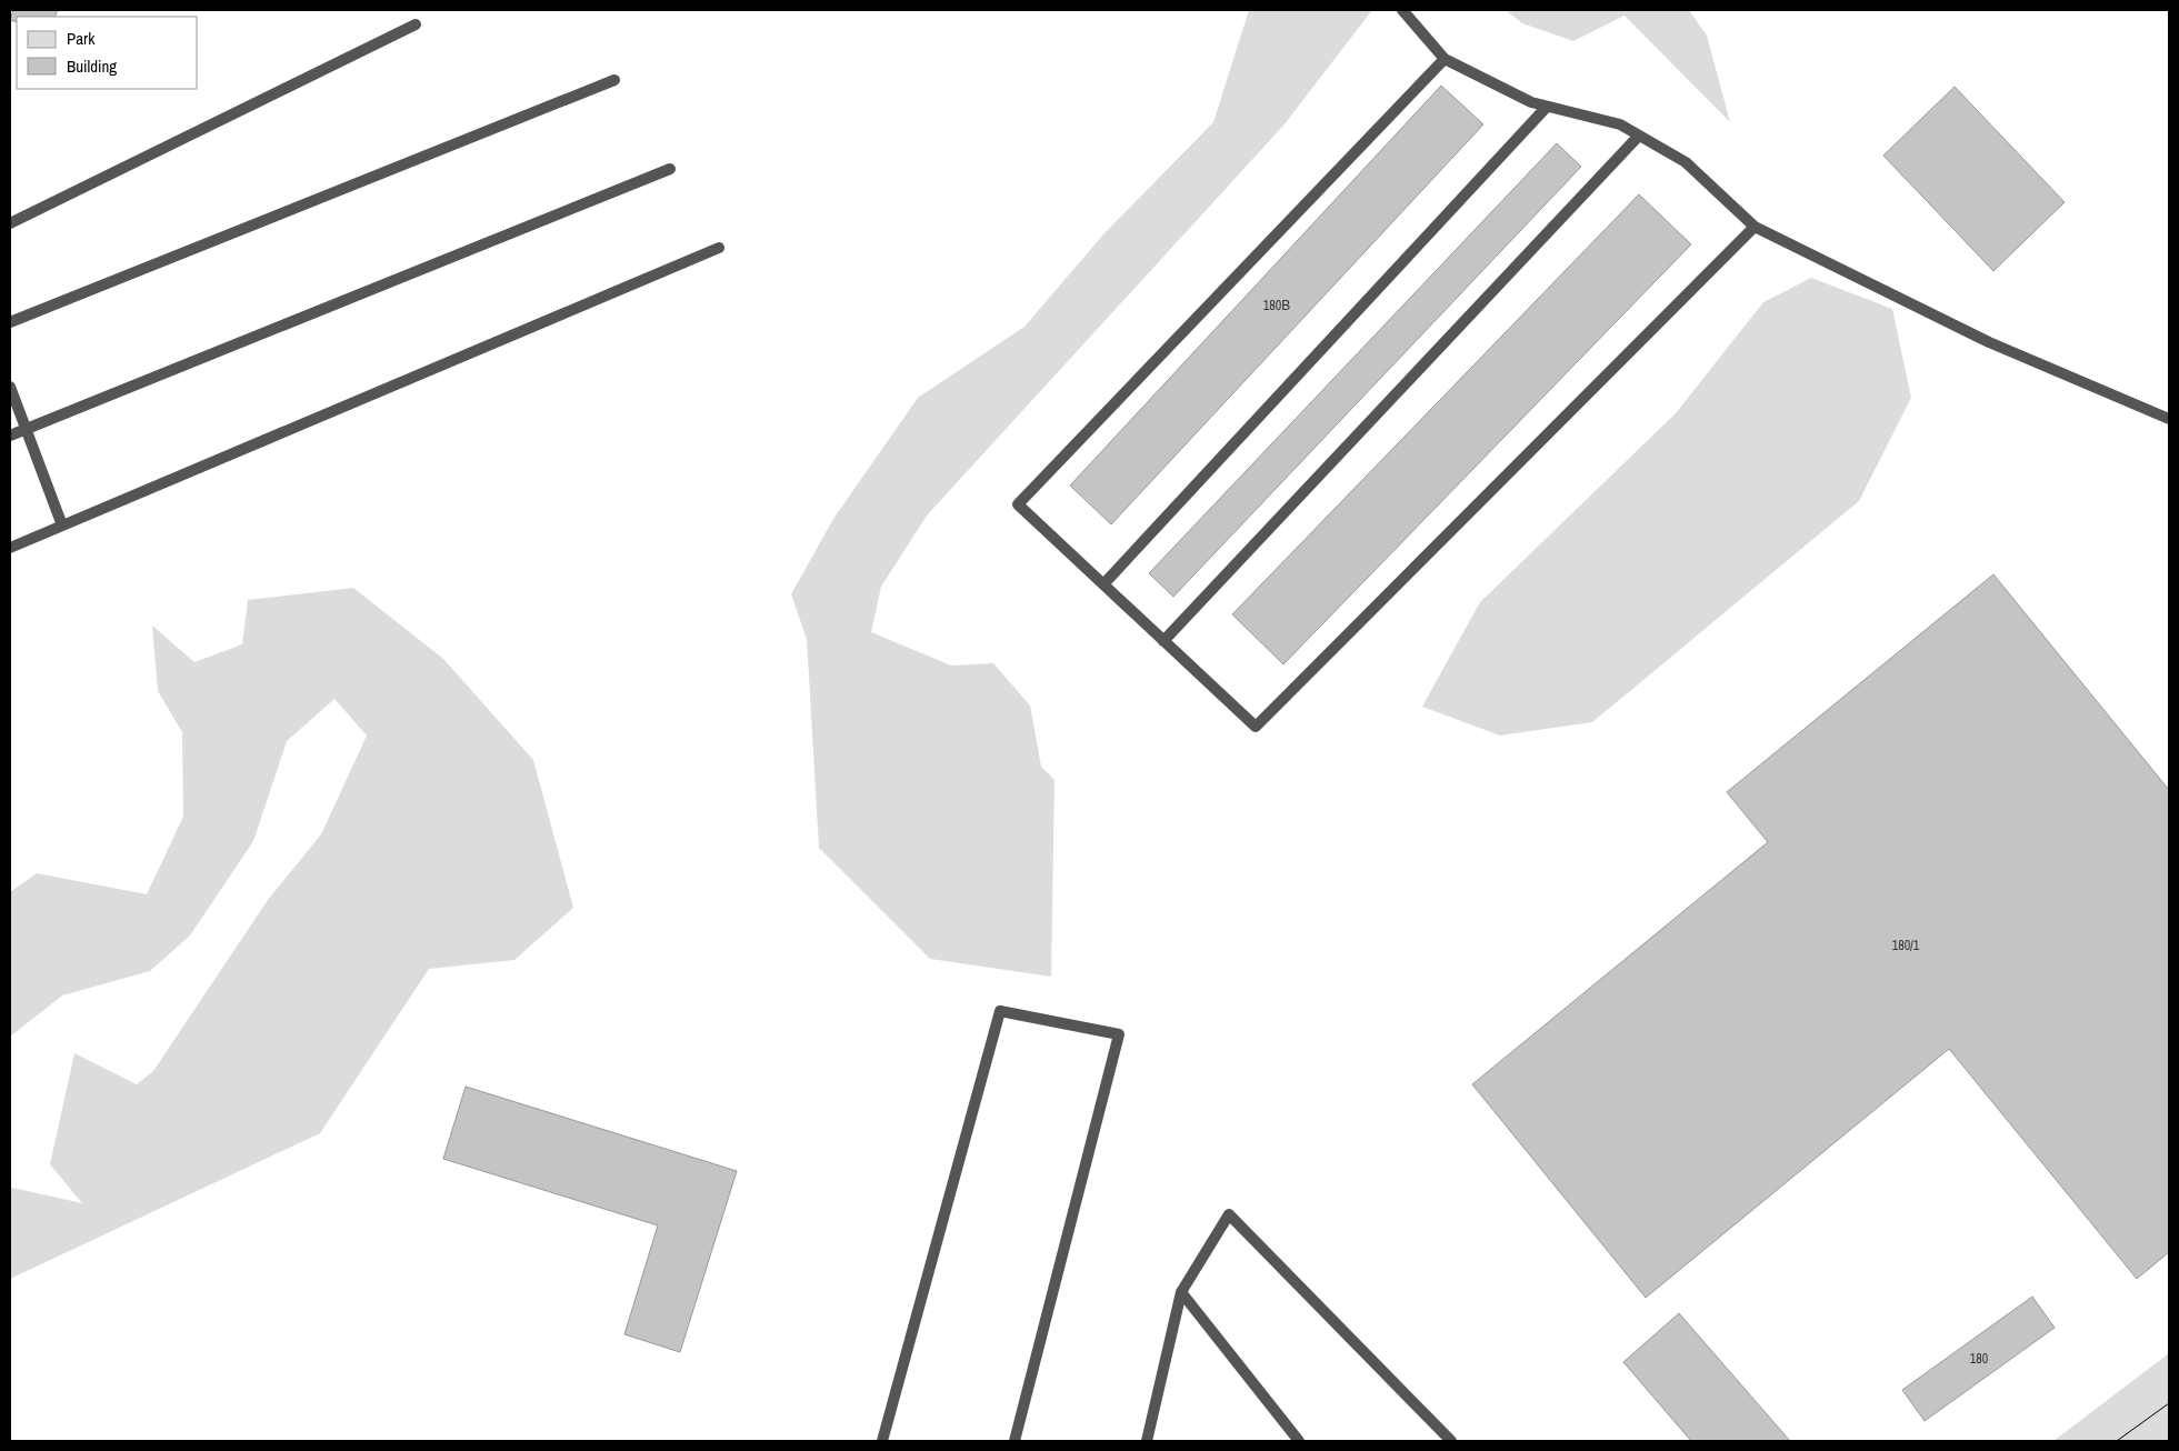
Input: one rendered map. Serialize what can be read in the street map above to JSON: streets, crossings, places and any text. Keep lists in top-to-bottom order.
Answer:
{
  "house_numbers": ["180В", "180/1", "180"],
  "legend": ["Park", "Building"]
}
